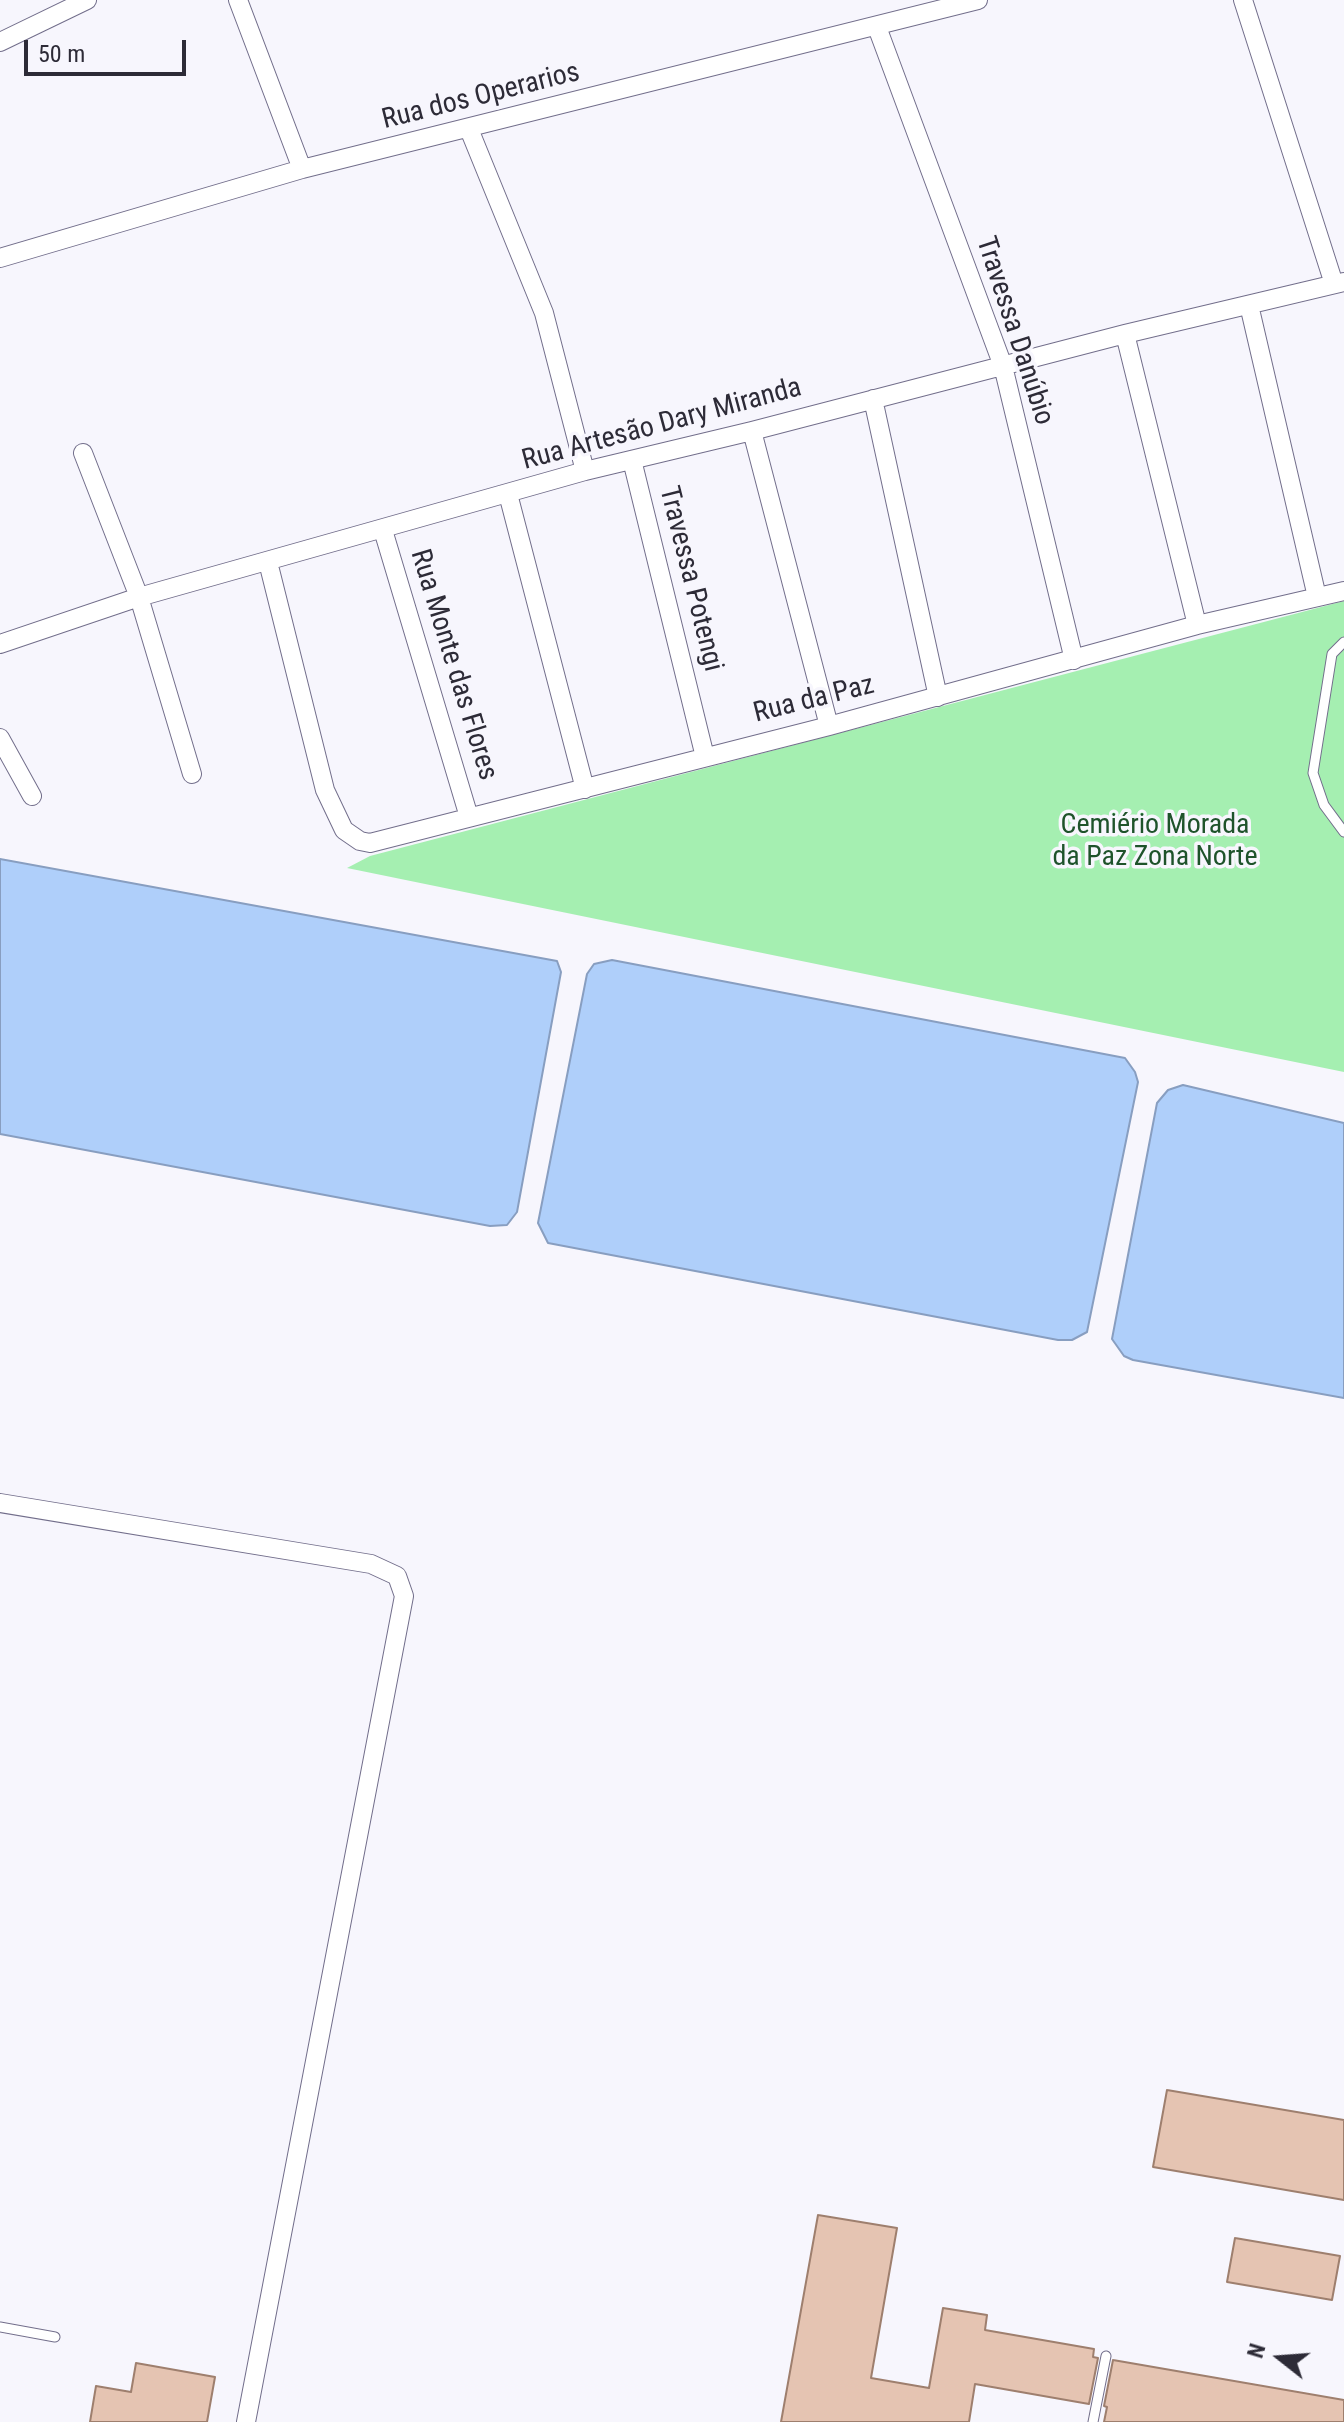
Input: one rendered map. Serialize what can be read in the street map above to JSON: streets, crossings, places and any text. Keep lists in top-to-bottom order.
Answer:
{
  "streets": {
    "street": [
      "Rua dos Operarios",
      "Travessa Danúbio",
      "Rua Artesão Dary Miranda",
      "Travessa Potengi",
      "Rua Monte das Flores",
      "Rua da Paz"
    ]
  },
  "crossings": [
    ["Rua dos Operarios", "Travessa Danúbio"],
    ["Travessa Danúbio", "Rua Artesão Dary Miranda"],
    ["Travessa Danúbio", "Rua da Paz"],
    ["Rua Artesão Dary Miranda", "Travessa Potengi"],
    ["Rua Artesão Dary Miranda", "Rua Monte das Flores"],
    ["Rua Artesão Dary Miranda", "Rua da Paz"],
    ["Travessa Potengi", "Rua da Paz"],
    ["Rua Monte das Flores", "Rua da Paz"]
  ],
  "parks": ["Cemiério Morada da Paz Zona Norte"],
  "scale_bar": "50 m",
  "north": "left"
}
